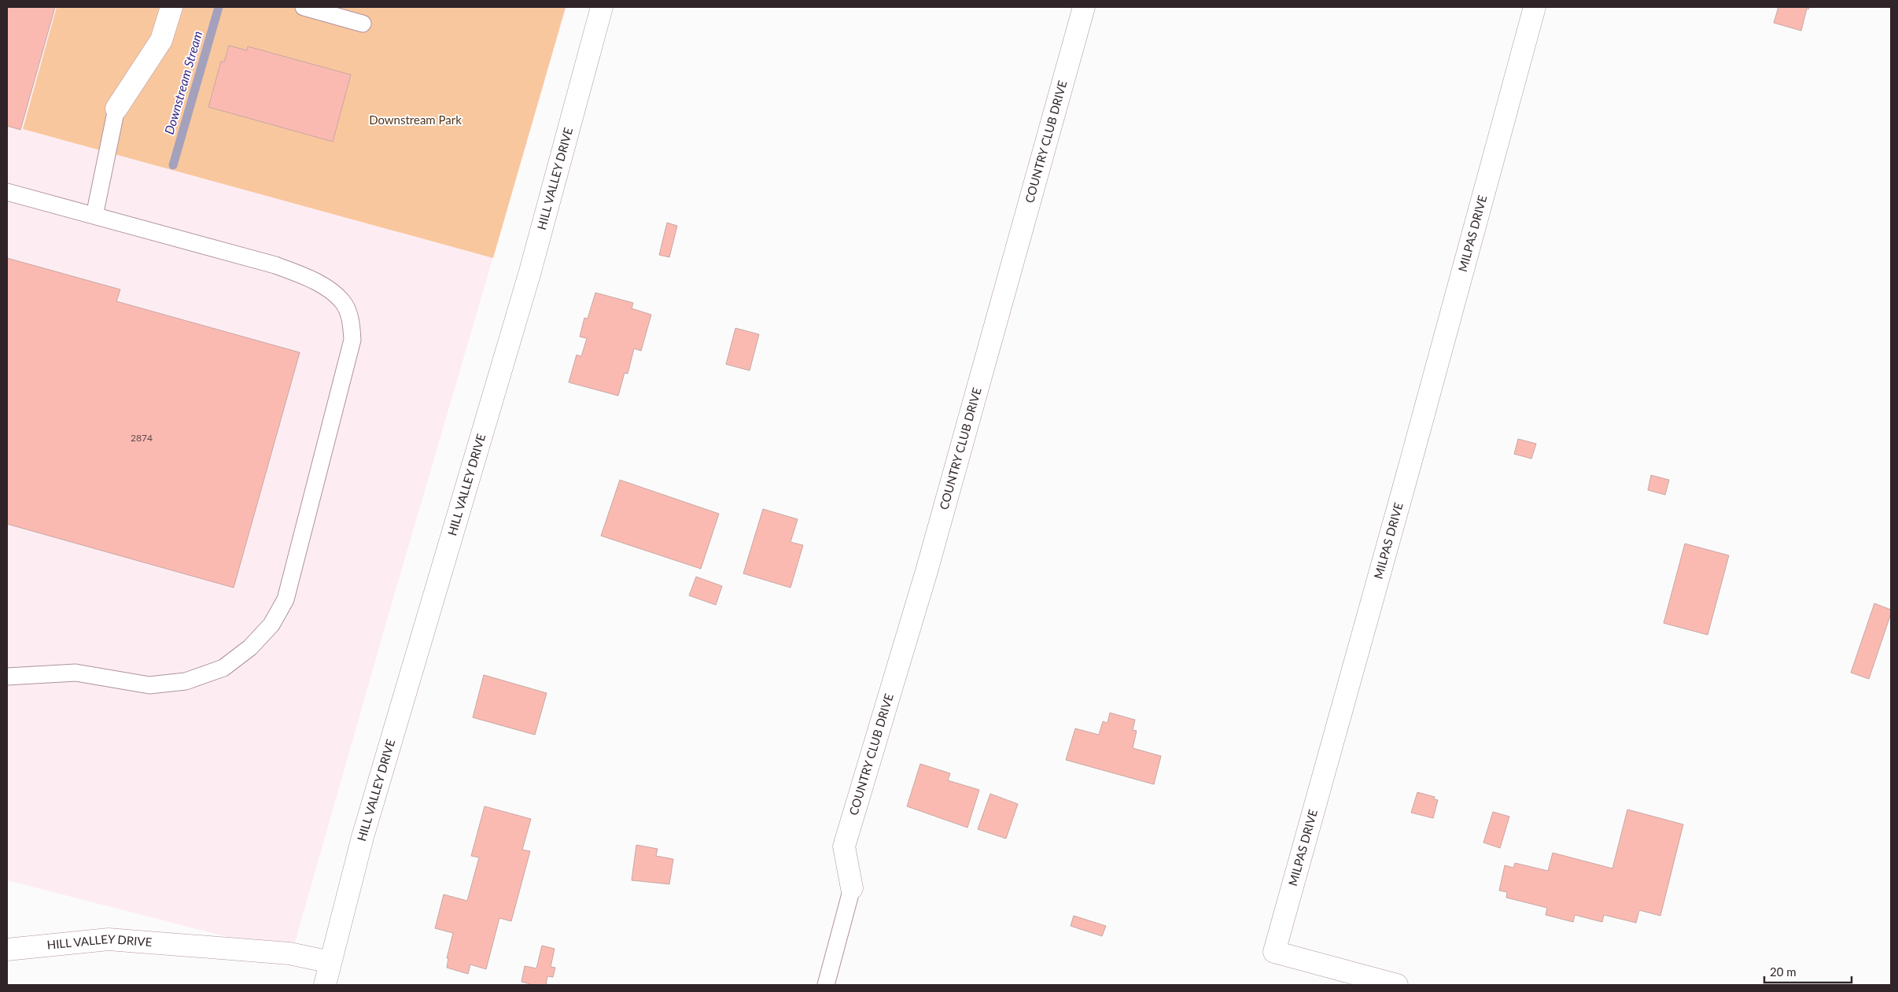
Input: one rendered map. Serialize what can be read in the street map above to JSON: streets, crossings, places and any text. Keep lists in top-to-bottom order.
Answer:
{
  "streets": {
    "street": ["COUNTRY CLUB DRIVE", "HILL VALLEY DRIVE", "MILPAS DRIVE"]
  },
  "water": ["Downstream Stream"],
  "parks": ["Downstream Park"],
  "house_numbers": ["2874"],
  "scale_bar": "20 m"
}
